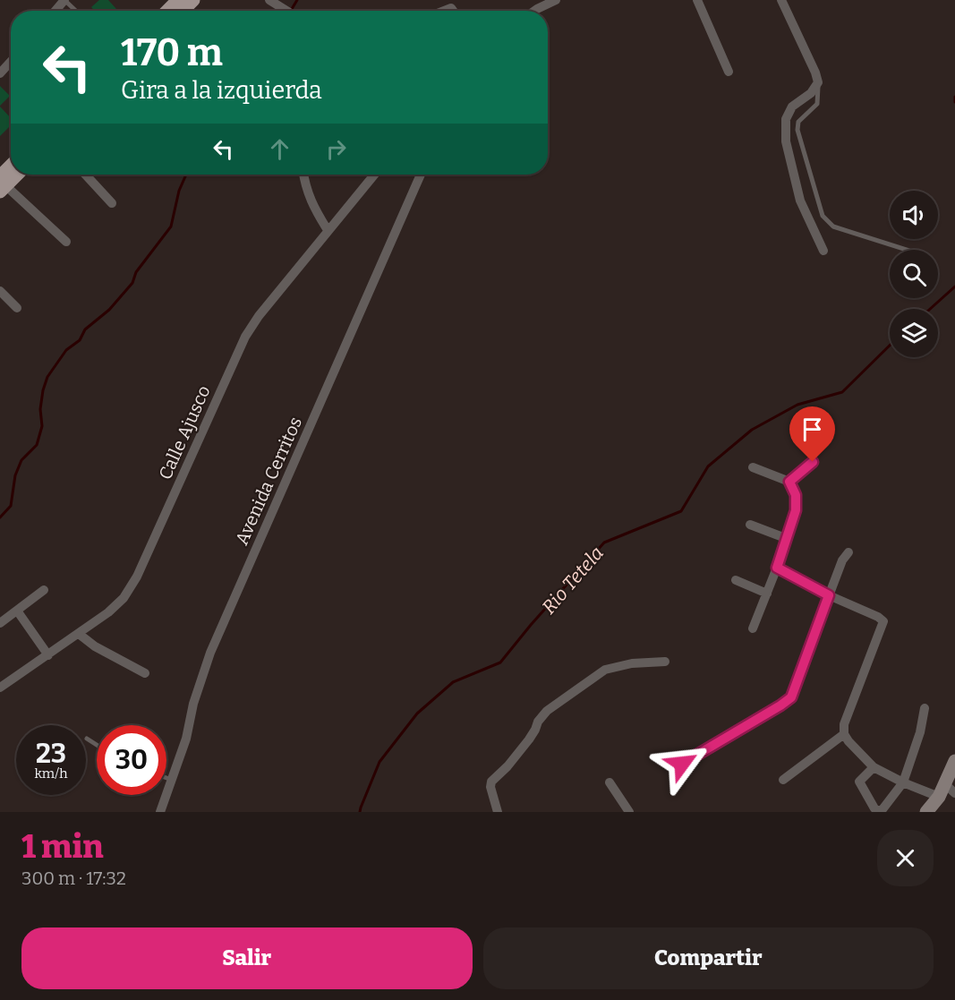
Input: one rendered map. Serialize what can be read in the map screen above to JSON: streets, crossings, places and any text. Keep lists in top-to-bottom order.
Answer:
{
  "streets": {
    "street": ["Calle Ajusco", "Avenida Cerritos"]
  },
  "water": ["Rio Tetela"],
  "page": {
    "turn": ["170 m", "Gira a la izquierda"],
    "speed": "23 km/h",
    "limit": "30",
    "heading": ["1 min", "300 m · 17:32"],
    "buttons": ["Salir", "Compartir"]
  }
}
